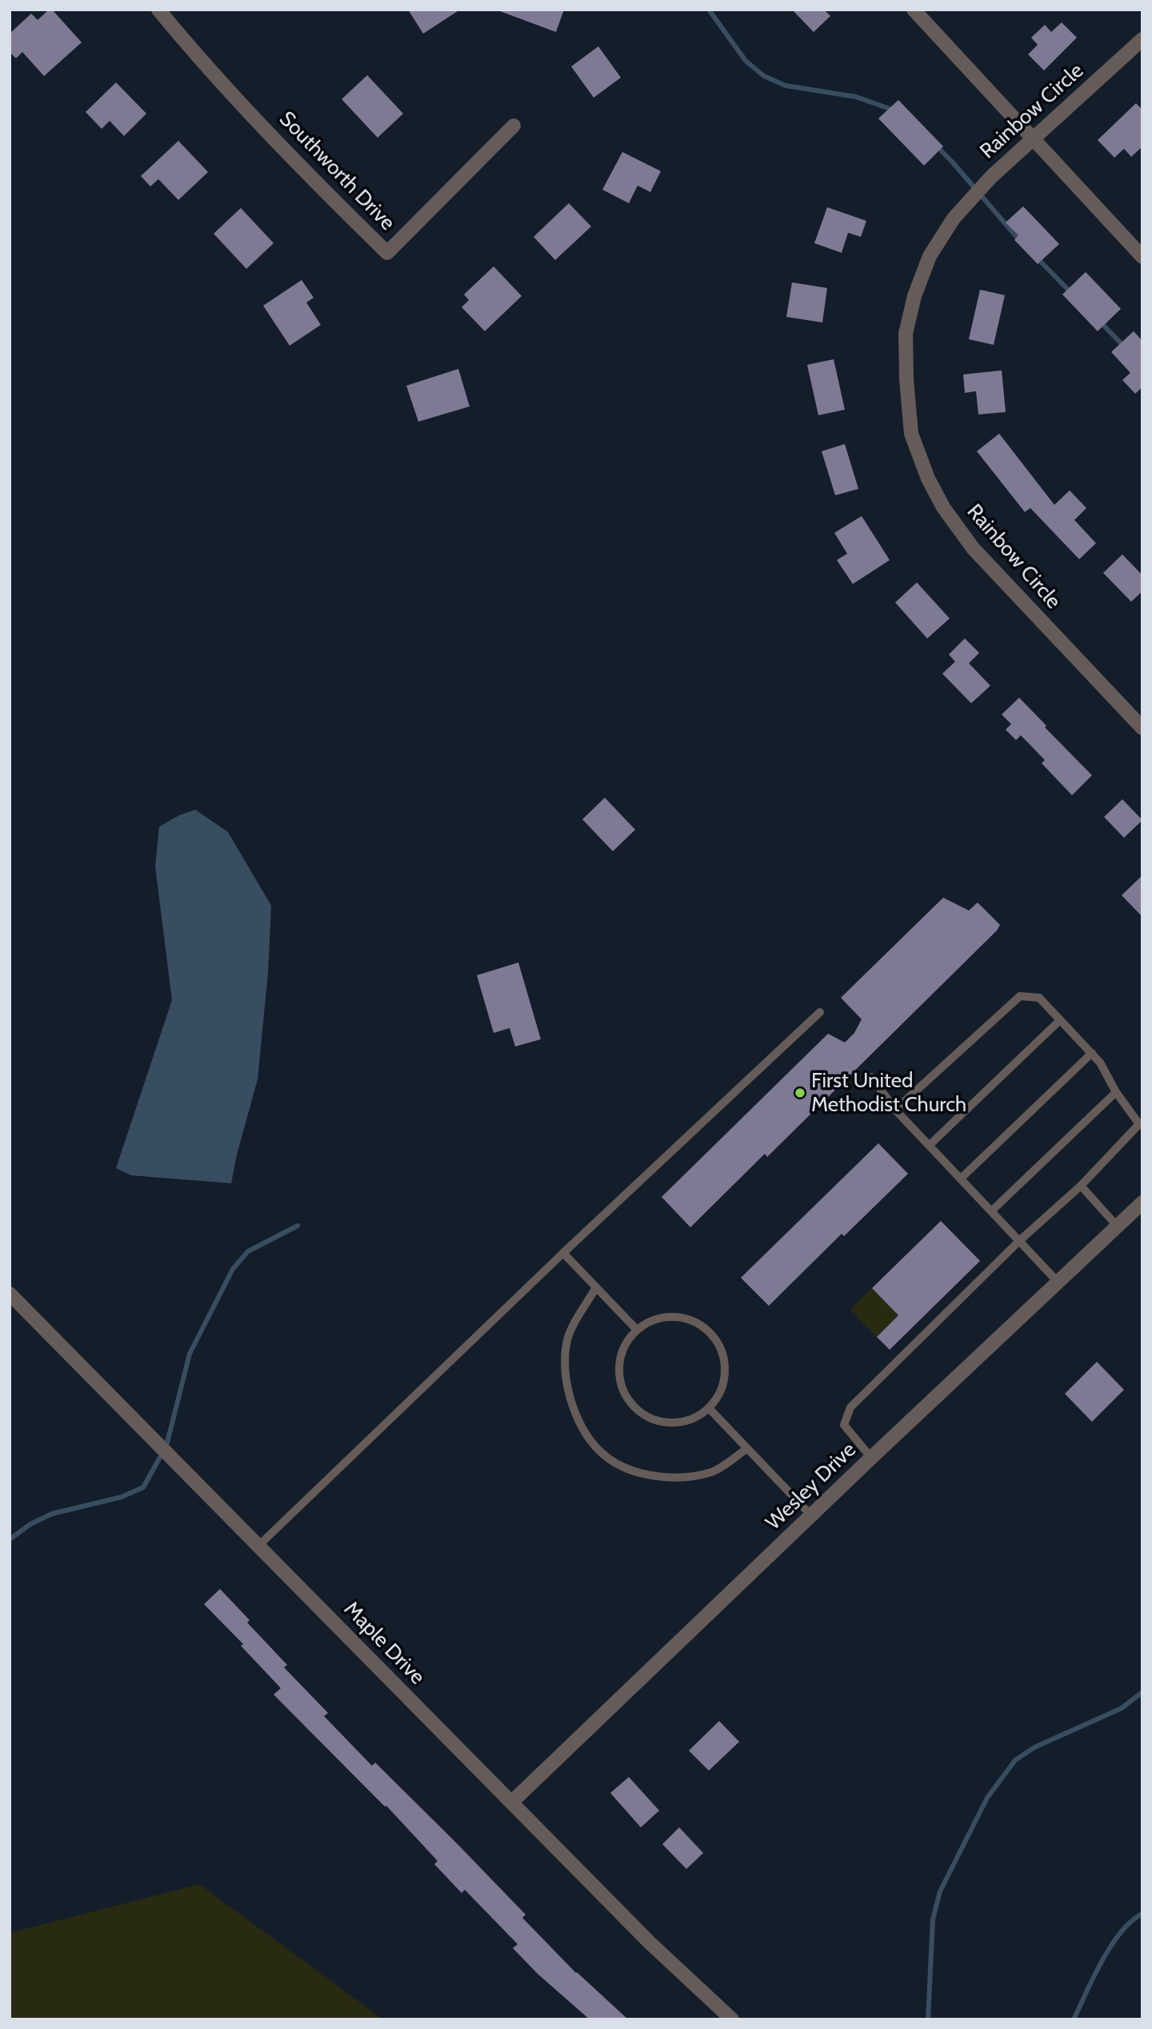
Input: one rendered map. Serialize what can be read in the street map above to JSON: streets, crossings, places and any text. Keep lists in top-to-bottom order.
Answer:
{
  "streets": {
    "street": [
      "Rainbow Circle",
      "Southworth Drive",
      "Wesley Drive",
      "Maple Drive"
    ]
  },
  "crossings": [
    ["Wesley Drive", "Maple Drive"]
  ],
  "places": ["First United Methodist Church"]
}
